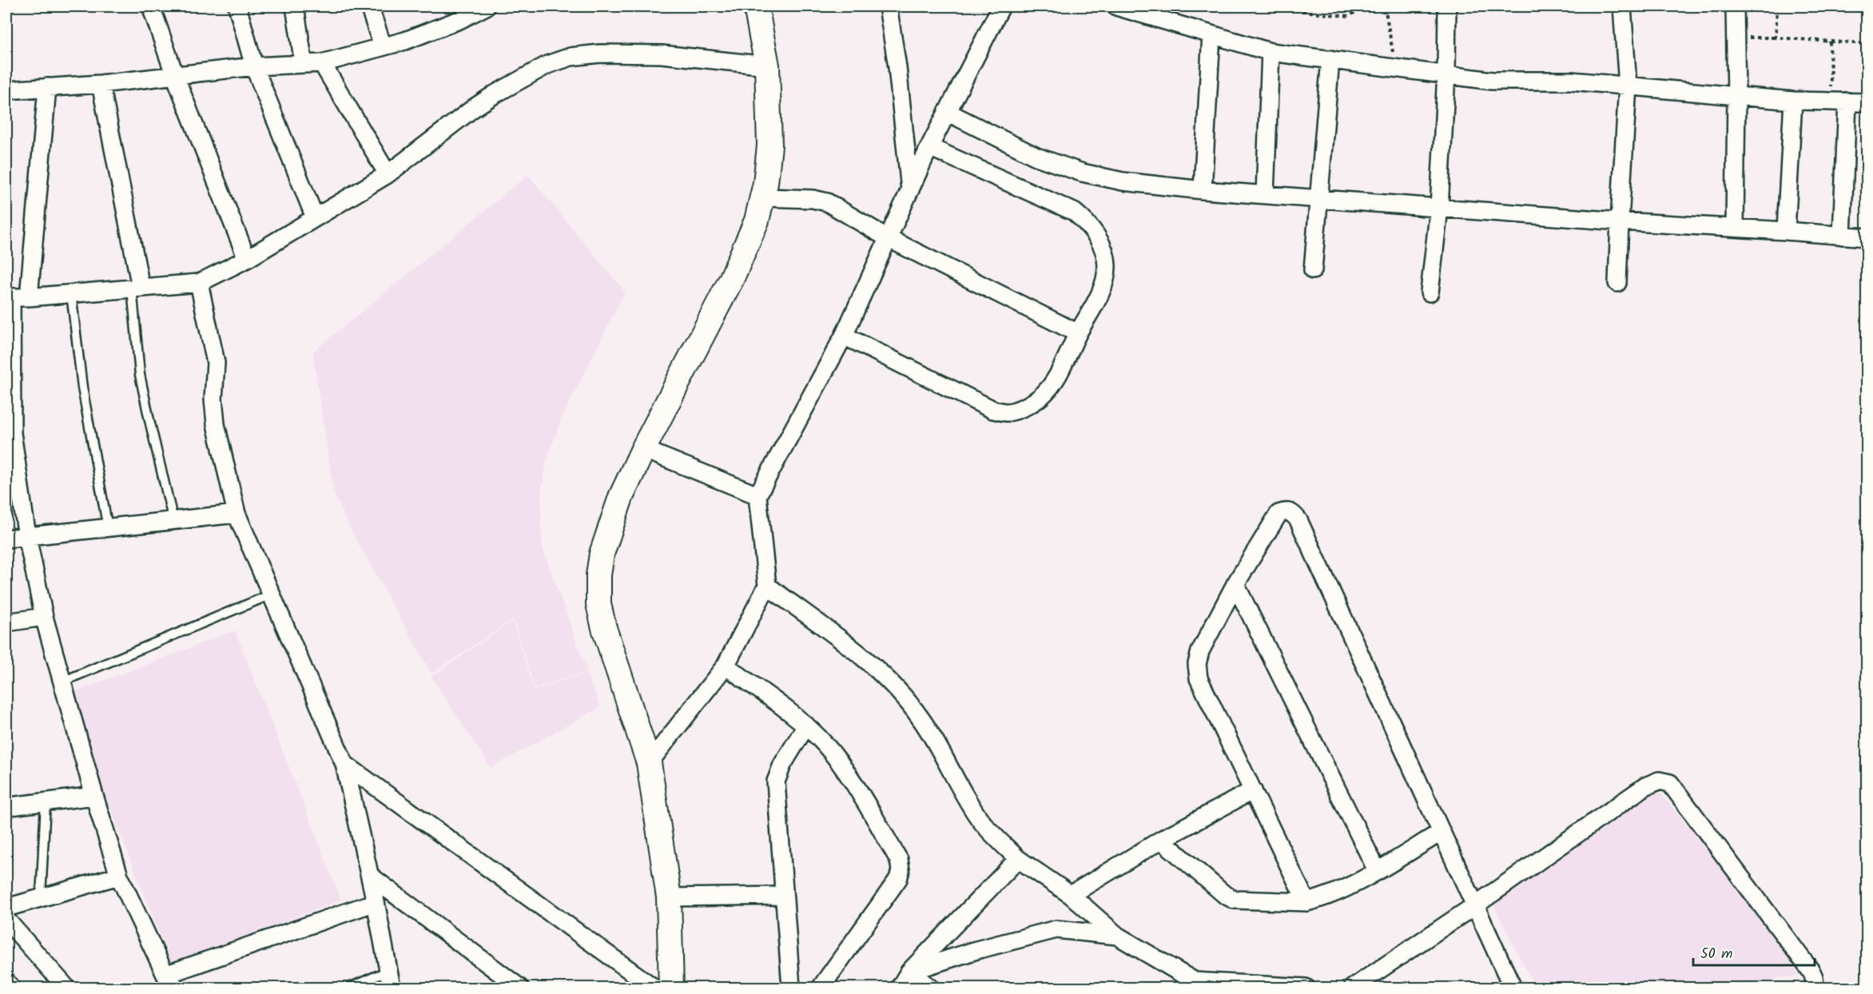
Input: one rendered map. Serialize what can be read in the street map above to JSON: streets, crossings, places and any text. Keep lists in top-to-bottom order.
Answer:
{
  "scale_bar": "50 m"
}
